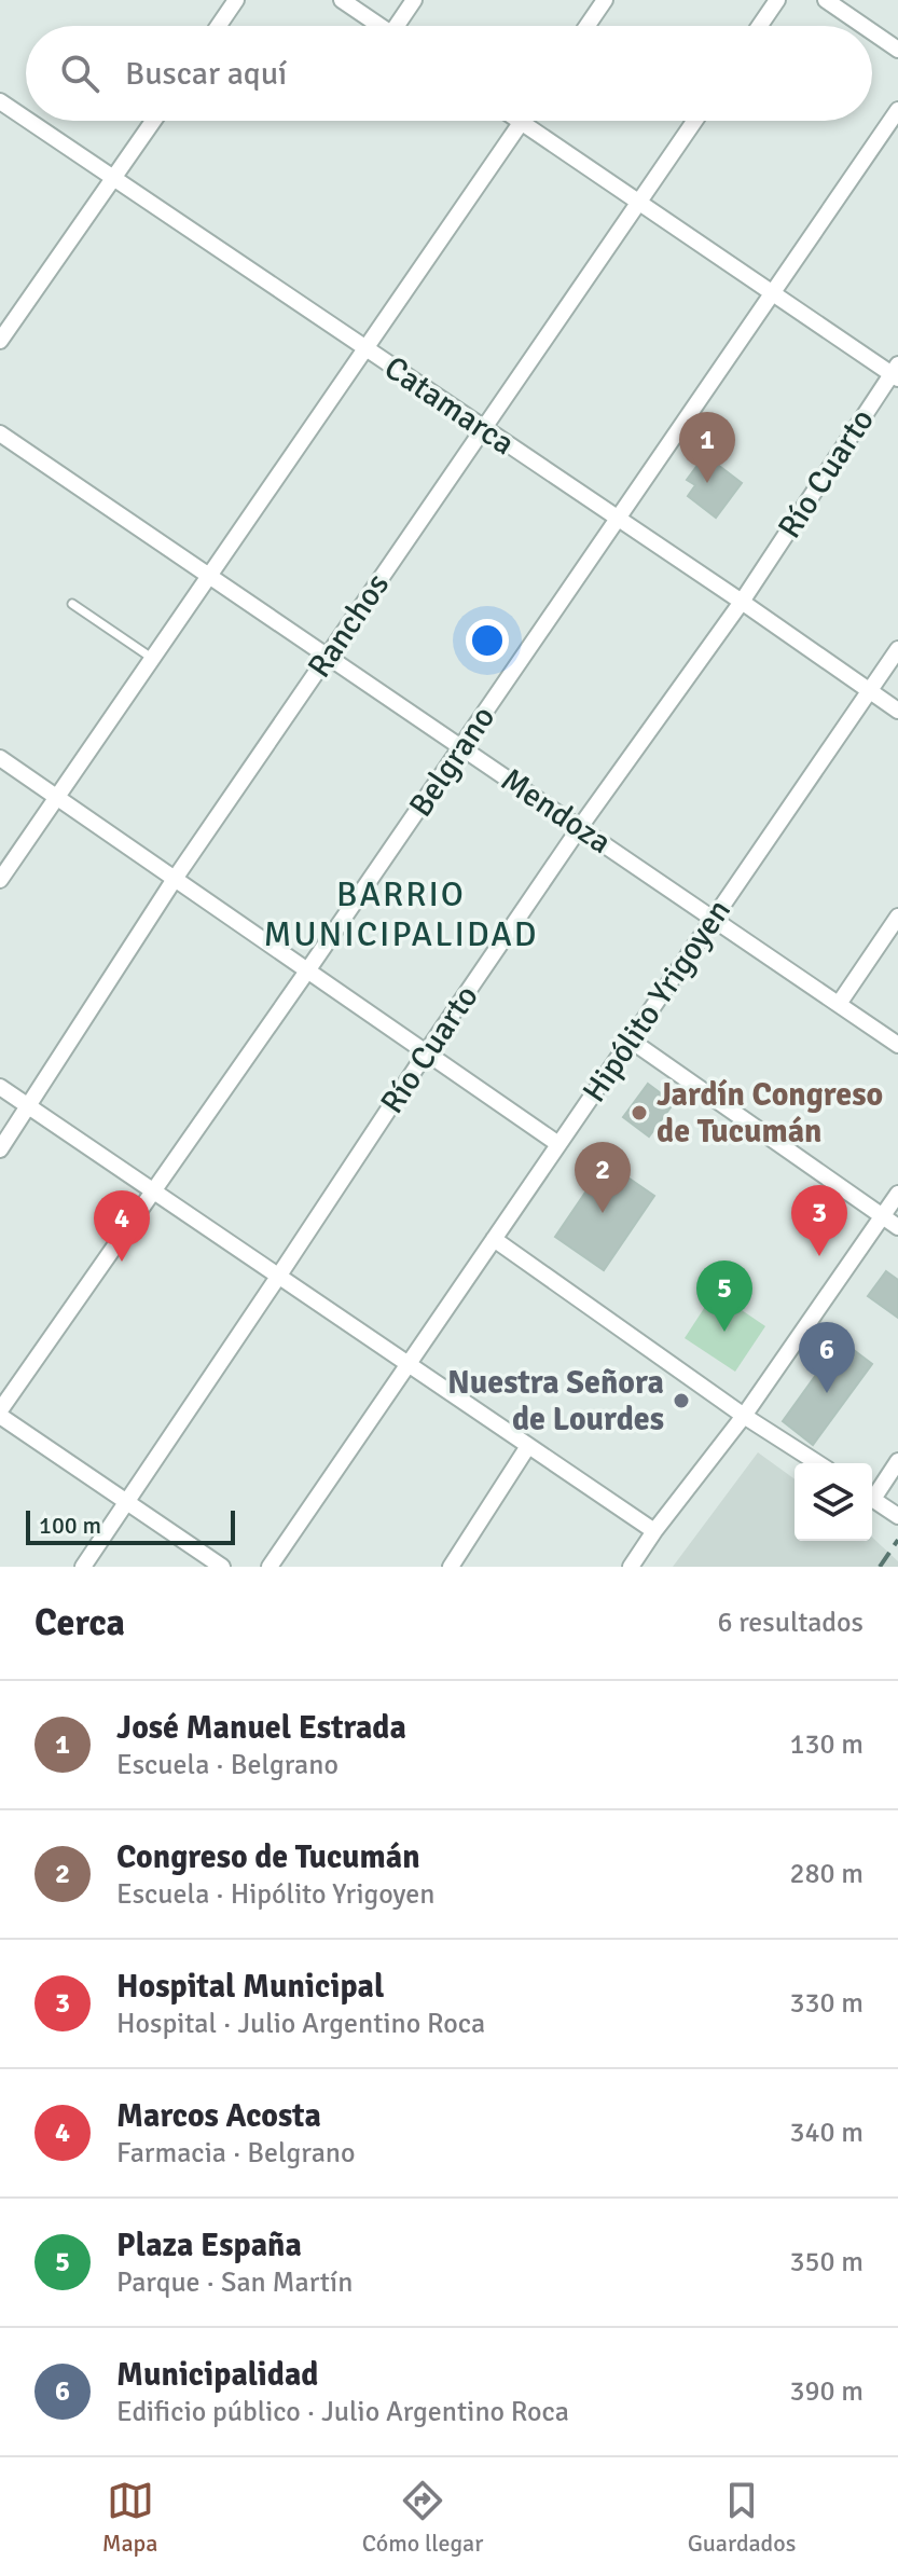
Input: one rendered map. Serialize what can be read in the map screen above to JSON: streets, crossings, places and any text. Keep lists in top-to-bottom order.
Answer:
{
  "streets": {
    "street": [
      "Catamarca",
      "Río Cuarto",
      "Ranchos",
      "Belgrano",
      "Mendoza",
      "Hipólito Yrigoyen"
    ]
  },
  "crossings": [
    ["Catamarca", "Río Cuarto"],
    ["Catamarca", "Ranchos"],
    ["Catamarca", "Belgrano"],
    ["Catamarca", "Hipólito Yrigoyen"],
    ["Río Cuarto", "Mendoza"],
    ["Ranchos", "Mendoza"],
    ["Belgrano", "Mendoza"],
    ["Mendoza", "Hipólito Yrigoyen"]
  ],
  "districts": ["BARRIO MUNICIPALIDAD"],
  "places": ["Jardín Congreso de Tucumán", "Nuestra Señora de Lourdes"],
  "scale_bar": "100 m",
  "page": {
    "search": "Buscar aquí",
    "pins": [
      "1",
      "2",
      "3",
      "4",
      "5",
      "6"
    ],
    "scale": "100 m",
    "heading": ["Cerca", "6 resultados"],
    "list": [
      {
        "mark": "1",
        "name": "José Manuel Estrada",
        "note": "Escuela · Belgrano",
        "value": "130 m"
      },
      {
        "mark": "2",
        "name": "Congreso de Tucumán",
        "note": "Escuela · Hipólito Yrigoyen",
        "value": "280 m"
      },
      {
        "mark": "3",
        "name": "Hospital Municipal",
        "note": "Hospital · Julio Argentino Roca",
        "value": "330 m"
      },
      {
        "mark": "4",
        "name": "Marcos Acosta",
        "note": "Farmacia · Belgrano",
        "value": "340 m"
      },
      {
        "mark": "5",
        "name": "Plaza España",
        "note": "Parque · San Martín",
        "value": "350 m"
      },
      {
        "mark": "6",
        "name": "Municipalidad",
        "note": "Edificio público · Julio Argentino Roca",
        "value": "390 m"
      }
    ],
    "nav": ["Mapa", "Cómo llegar", "Guardados"]
  }
}
